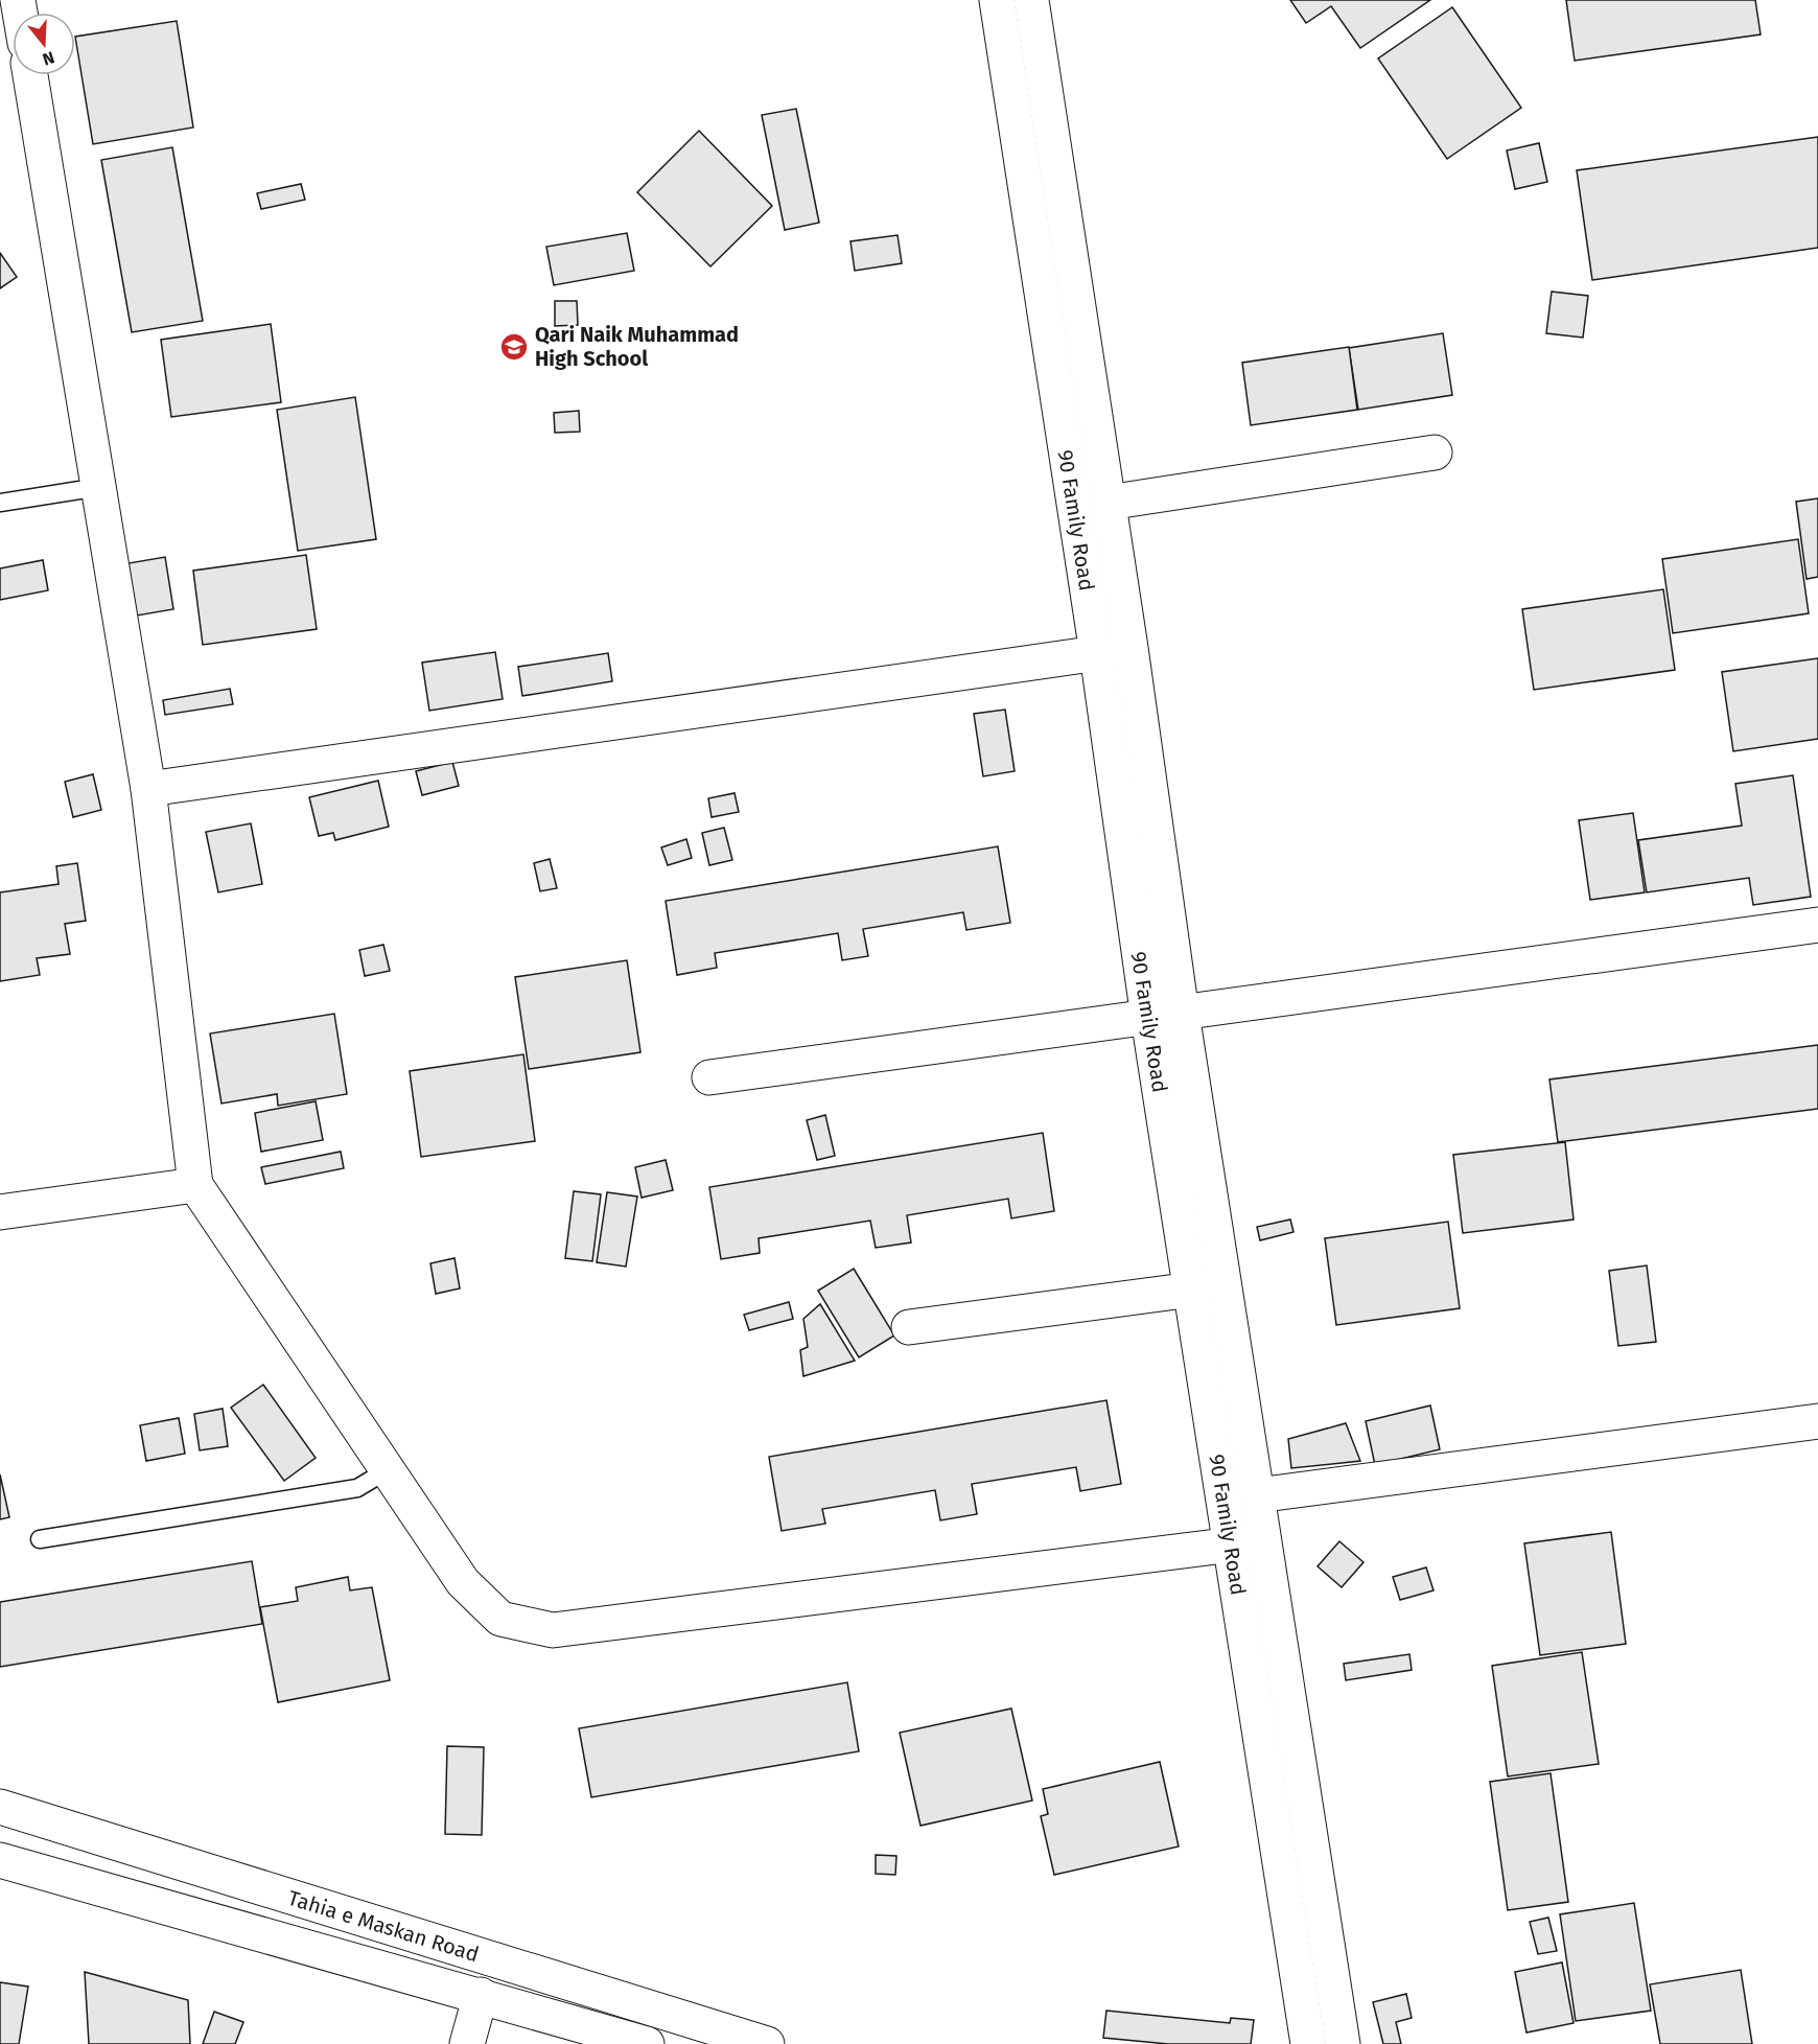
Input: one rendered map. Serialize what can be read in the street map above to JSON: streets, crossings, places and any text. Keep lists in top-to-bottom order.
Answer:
{
  "streets": {
    "street": ["90 Family Road", "Tahia e Maskan Road"]
  },
  "places": {
    "school or university": ["Qari Naik Muhammad High School"]
  },
  "north": "bottom"
}
